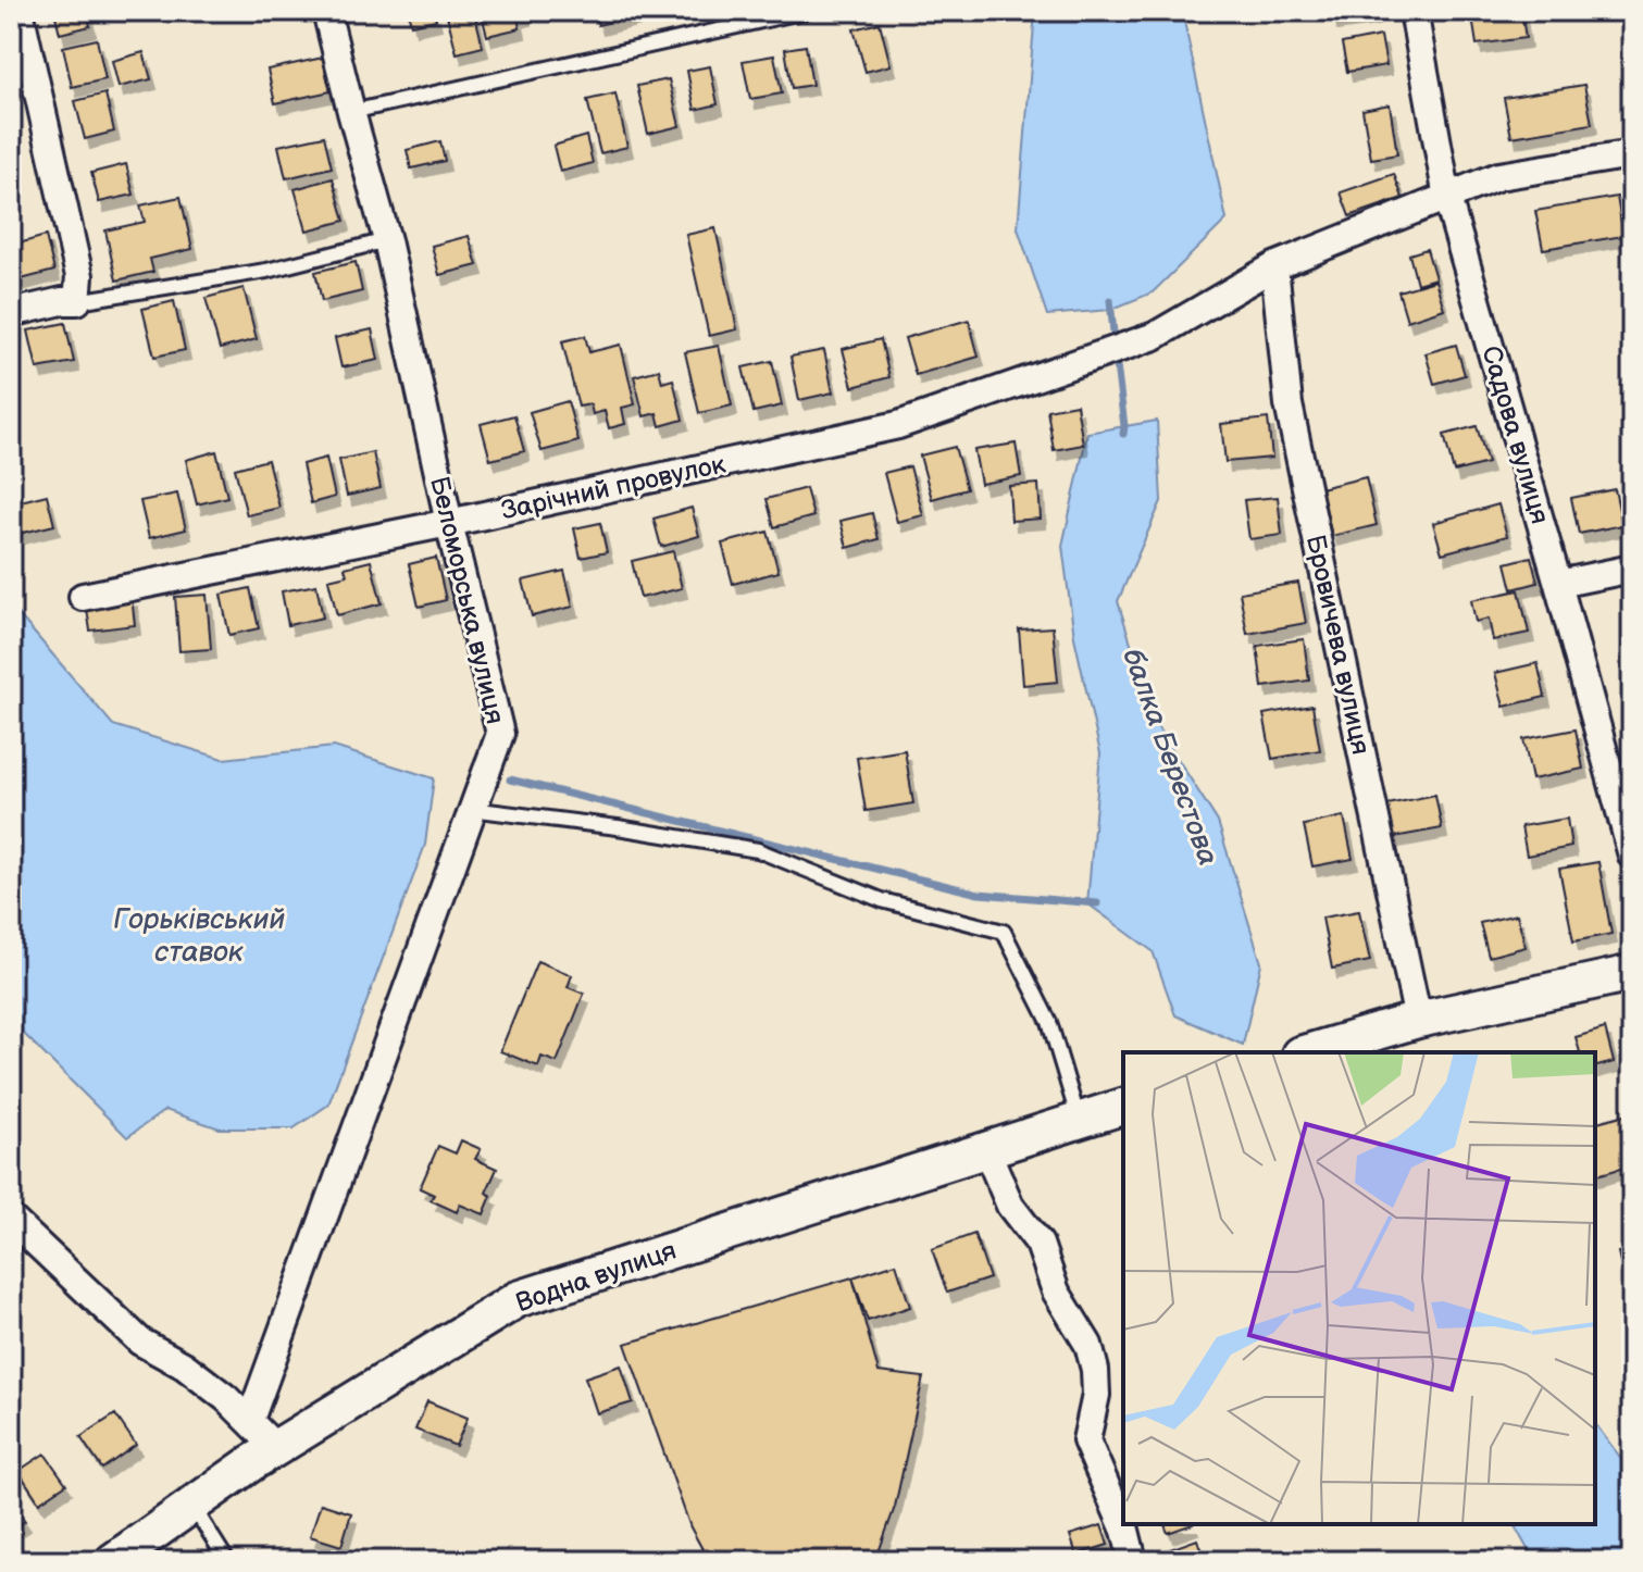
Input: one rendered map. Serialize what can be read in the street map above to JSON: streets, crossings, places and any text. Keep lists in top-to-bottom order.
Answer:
{
  "streets": {
    "street": [
      "Садова вулиця",
      "Зарічний провулок",
      "Беломорська вулиця",
      "Бровичева вулиця",
      "Водна вулиця"
    ]
  },
  "crossings": [
    ["Садова вулиця", "Зарічний провулок"],
    ["Зарічний провулок", "Беломорська вулиця"],
    ["Зарічний провулок", "Бровичева вулиця"]
  ],
  "water": ["балка Берестова", "Горьківський ставок"]
}
